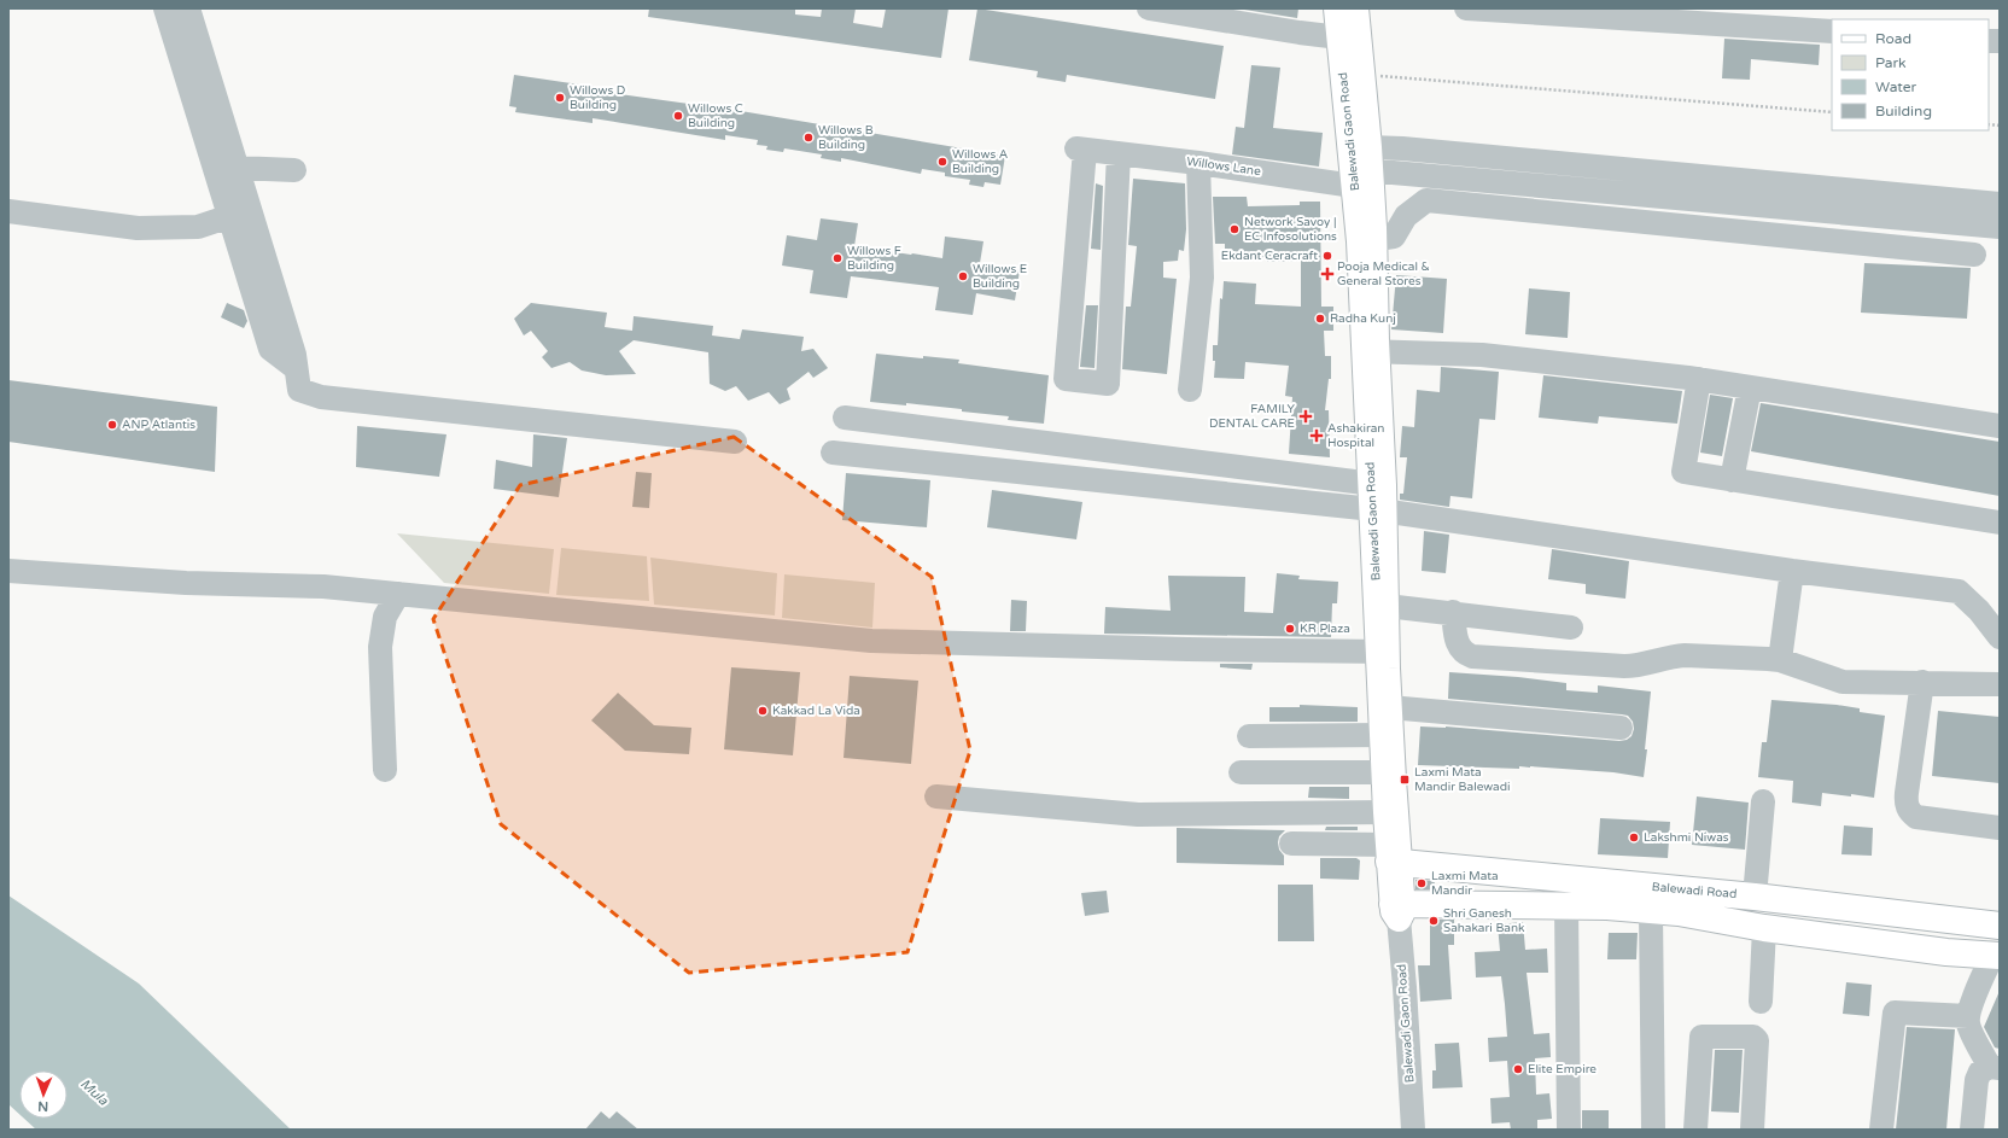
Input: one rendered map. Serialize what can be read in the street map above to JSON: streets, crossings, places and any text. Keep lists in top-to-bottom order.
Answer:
{
  "streets": {
    "main road": ["Balewadi Gaon Road", "Balewadi Road"],
    "street": ["Willows Lane"]
  },
  "crossings": [
    ["Balewadi Gaon Road", "Willows Lane"],
    ["Balewadi Gaon Road", "Balewadi Road"]
  ],
  "water": ["Mula"],
  "places": {
    "other": [
      "Willows D Building",
      "Willows C Building",
      "Willows B Building",
      "Willows A Building",
      "Network Savoy | EC Infosolutions",
      "Ekdant Ceracraft",
      "Willows F Building",
      "Willows E Building",
      "Radha Kunj",
      "ANP Atlantis",
      "KR Plaza",
      "Kakkad La Vida",
      "Lakshmi Niwas",
      "Laxmi Mata Mandir",
      "Shri Ganesh Sahakari Bank",
      "Elite Empire"
    ],
    "health": ["Pooja Medical & General Stores", "FAMILY DENTAL CARE", "Ashakiran Hospital"],
    "transit": ["Laxmi Mata Mandir Balewadi"]
  },
  "legend": [
    "Road",
    "Park",
    "Water",
    "Building"
  ],
  "north": "bottom"
}
